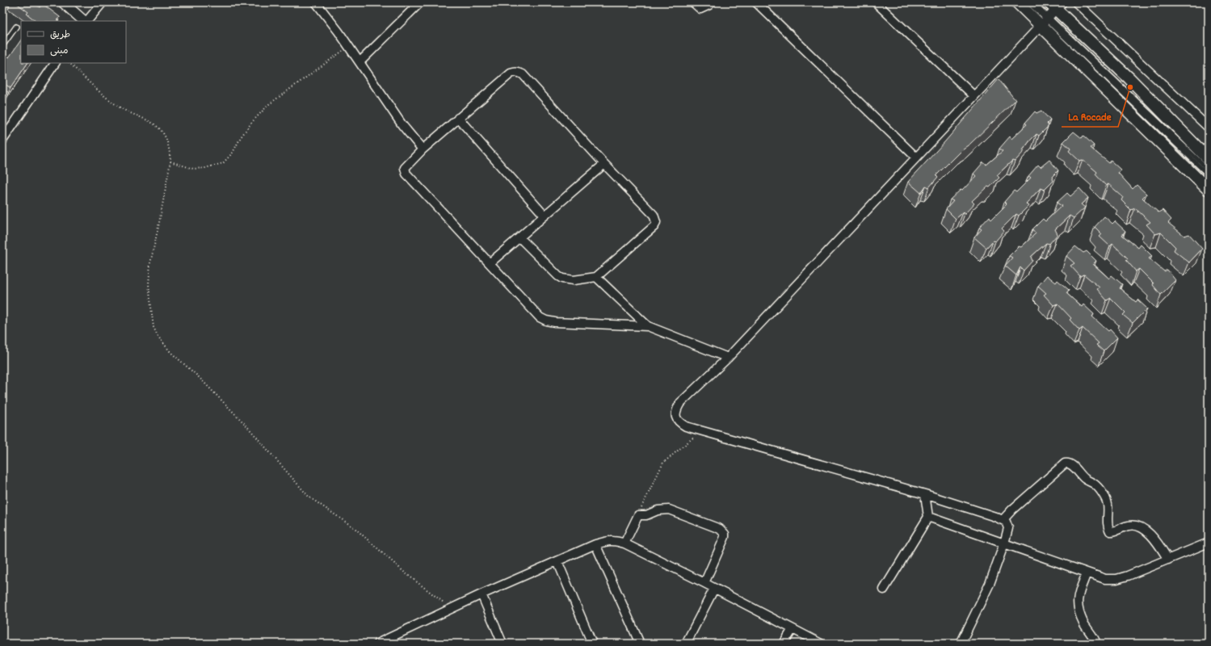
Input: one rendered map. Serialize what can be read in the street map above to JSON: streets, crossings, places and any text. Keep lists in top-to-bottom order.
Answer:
{
  "places": ["La Rocade"],
  "legend": ["طريق", "مبنى"]
}
